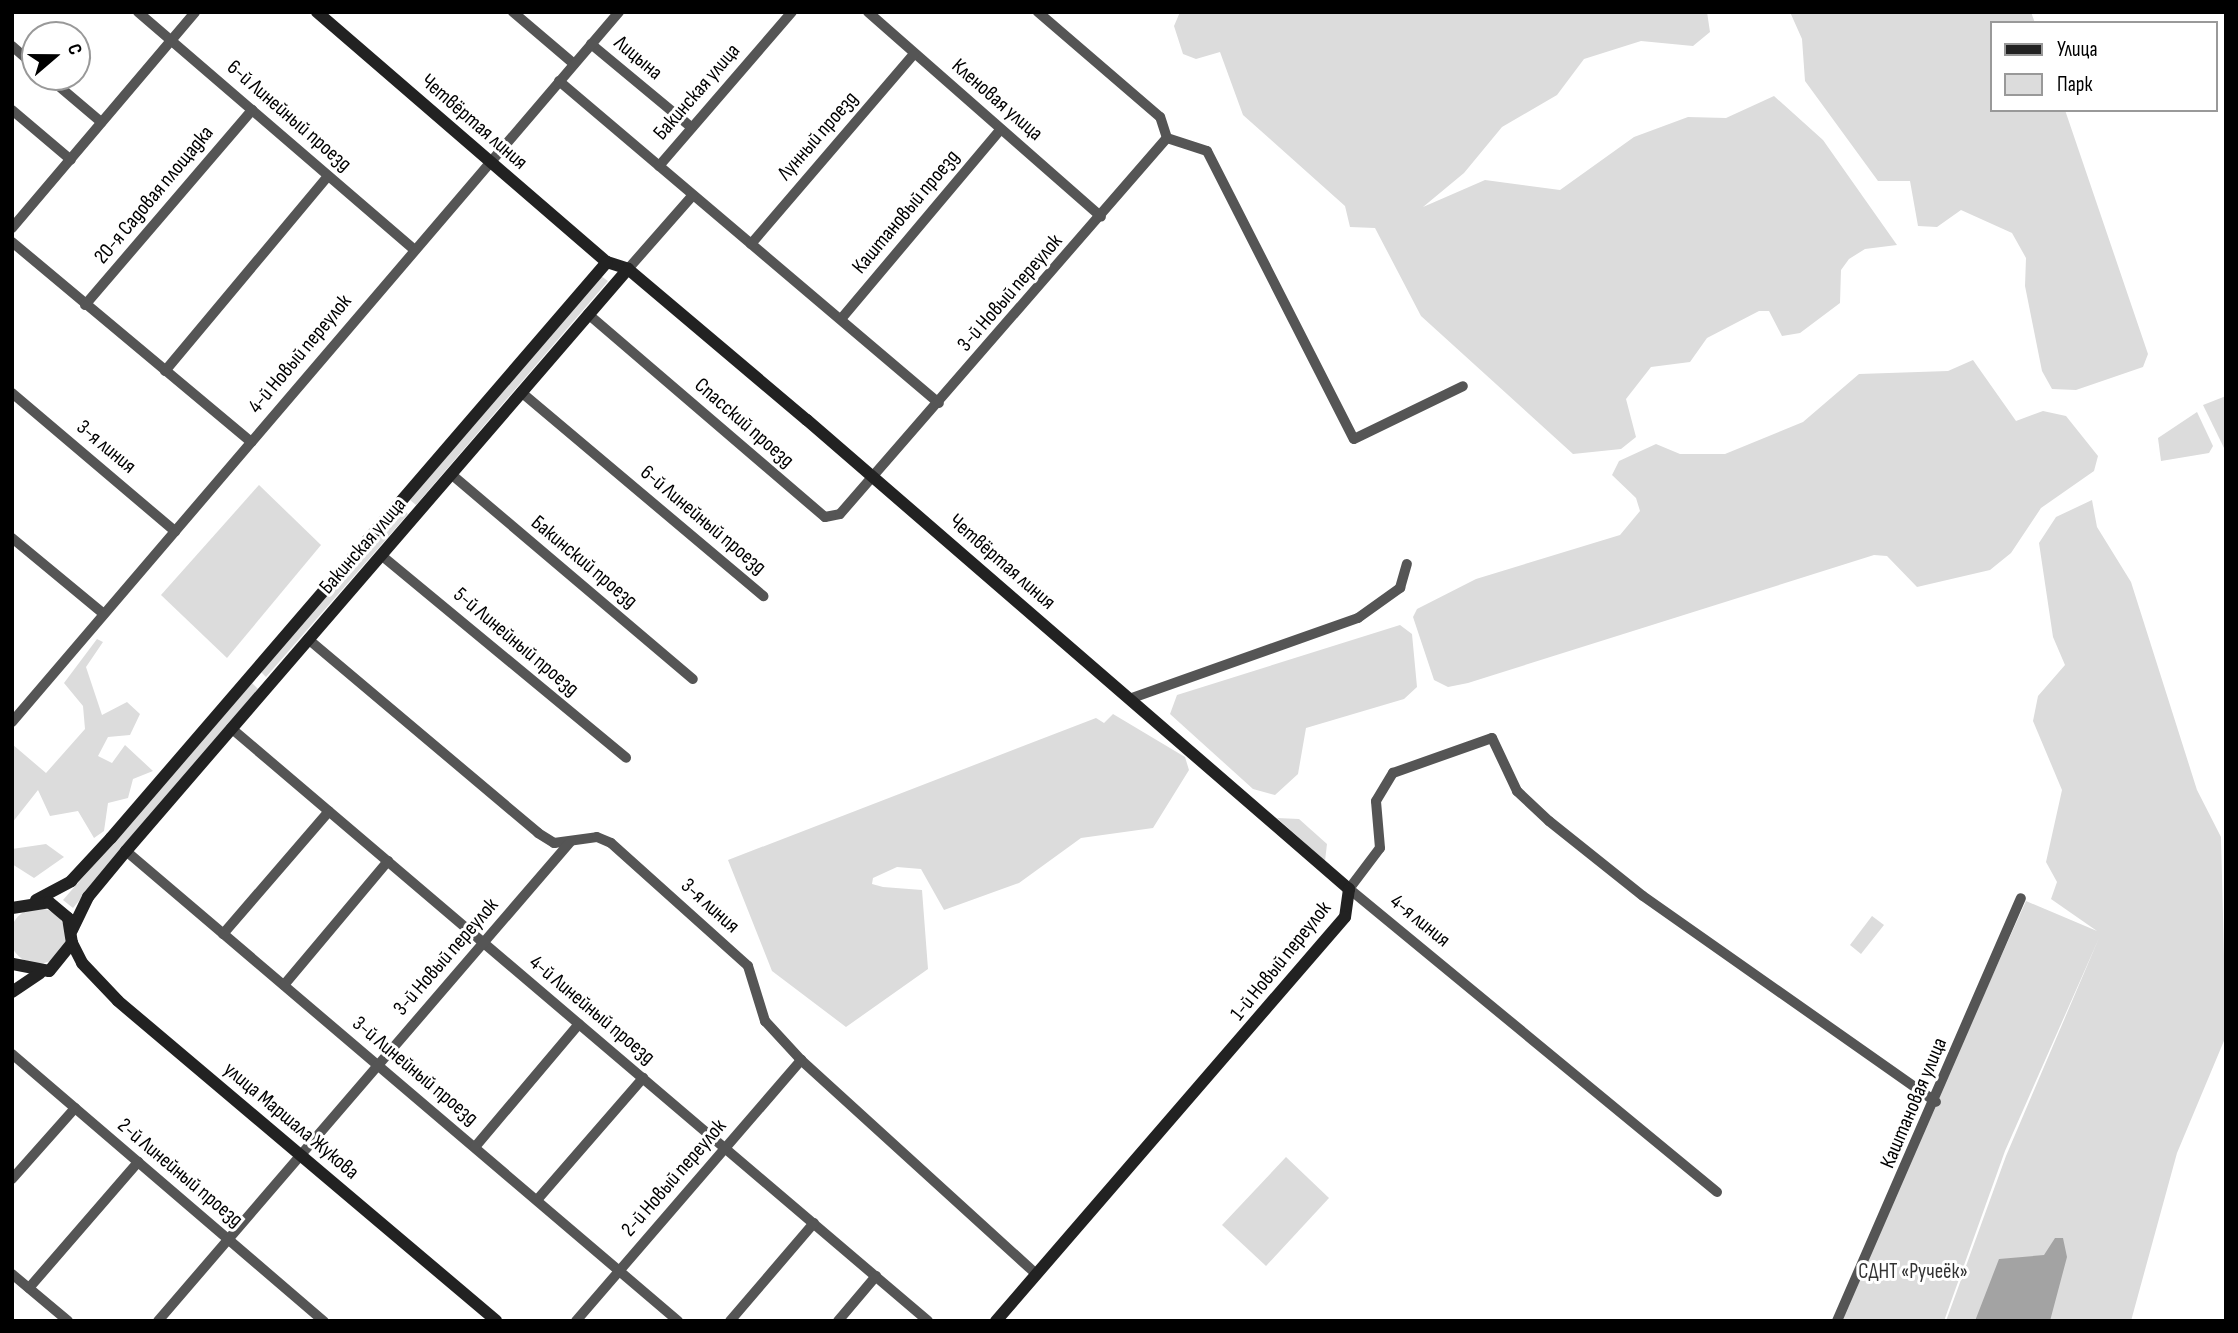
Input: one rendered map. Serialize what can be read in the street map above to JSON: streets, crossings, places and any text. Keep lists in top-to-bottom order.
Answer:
{
  "streets": {
    "street": [
      "Лицына",
      "Бакинская улица",
      "Кленовая улица",
      "6-й Линейный проезд",
      "Четвёртая линия",
      "Лунный проезд",
      "20-я Садовая площадка",
      "Каштановый проезд",
      "3-й Новый переулок",
      "4-й Новый переулок",
      "Спасский проезд",
      "3-я линия",
      "Бакинский проезд",
      "5-й Линейный проезд",
      "4-я линия",
      "1-й Новый переулок",
      "4-й Линейный проезд",
      "3-й Линейный проезд",
      "Каштановая улица",
      "улица Маршала Жукова",
      "2-й Линейный проезд",
      "2-й Новый переулок"
    ]
  },
  "crossings": [
    ["Лицына", "Бакинская улица"],
    ["Лицына", "4-й Новый переулок"],
    ["Бакинская улица", "6-й Линейный проезд"],
    ["Бакинская улица", "Четвёртая линия"],
    ["Бакинская улица", "Спасский проезд"],
    ["Бакинская улица", "3-я линия"],
    ["Бакинская улица", "Бакинский проезд"],
    ["Бакинская улица", "5-й Линейный проезд"],
    ["Бакинская улица", "4-й Линейный проезд"],
    ["Бакинская улица", "3-й Линейный проезд"],
    ["Бакинская улица", "улица Маршала Жукова"],
    ["Кленовая улица", "Лунный проезд"],
    ["Кленовая улица", "Каштановый проезд"],
    ["Кленовая улица", "3-й Новый переулок"],
    ["6-й Линейный проезд", "20-я Садовая площадка"],
    ["6-й Линейный проезд", "4-й Новый переулок"],
    ["Четвёртая линия", "3-й Новый переулок"],
    ["Четвёртая линия", "4-й Новый переулок"],
    ["Четвёртая линия", "Спасский проезд"],
    ["Четвёртая линия", "4-я линия"],
    ["Четвёртая линия", "1-й Новый переулок"],
    ["3-й Новый переулок", "Спасский проезд"],
    ["3-й Новый переулок", "3-я линия"],
    ["3-й Новый переулок", "4-й Линейный проезд"],
    ["3-й Новый переулок", "3-й Линейный проезд"],
    ["3-й Новый переулок", "улица Маршала Жукова"],
    ["3-й Новый переулок", "2-й Линейный проезд"],
    ["4-й Новый переулок", "3-я линия"],
    ["3-я линия", "1-й Новый переулок"],
    ["3-я линия", "2-й Новый переулок"],
    ["4-я линия", "1-й Новый переулок"],
    ["1-й Новый переулок", "Каштановая улица"],
    ["4-й Линейный проезд", "2-й Новый переулок"],
    ["3-й Линейный проезд", "2-й Новый переулок"]
  ],
  "parks": ["СДНТ «Ручеёк»"],
  "legend": ["Улица", "Парк"],
  "north": "right"
}
